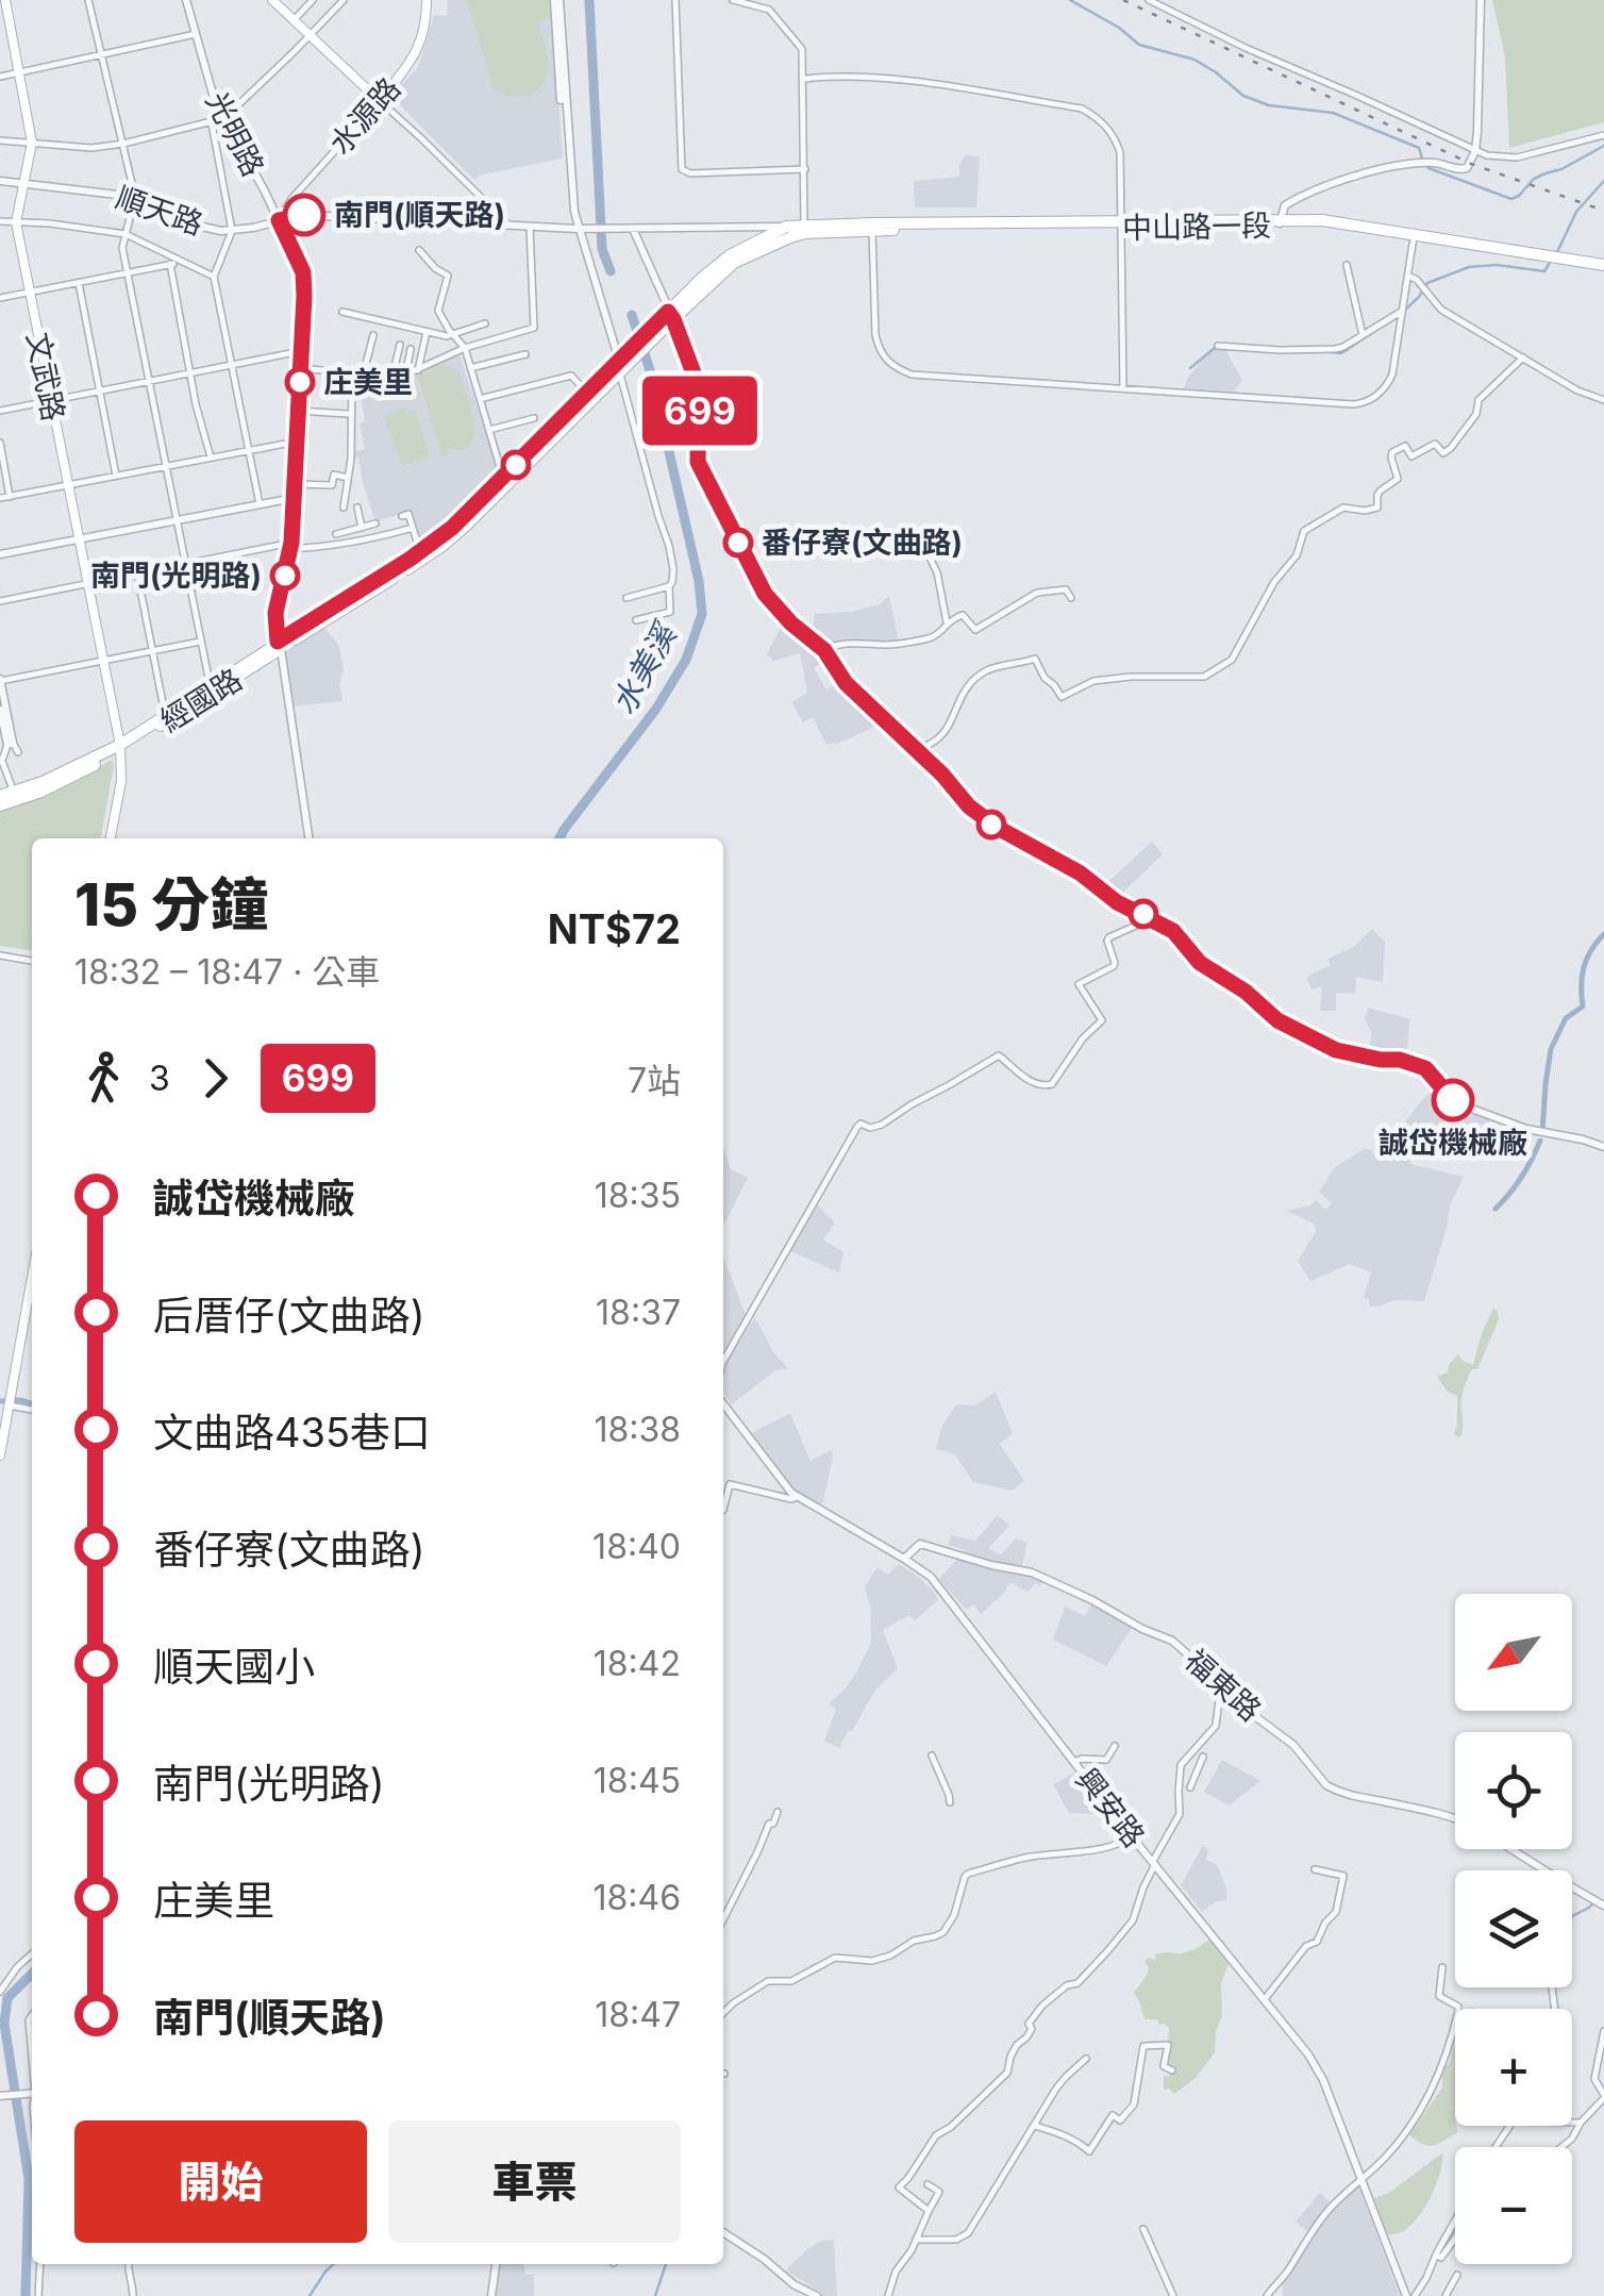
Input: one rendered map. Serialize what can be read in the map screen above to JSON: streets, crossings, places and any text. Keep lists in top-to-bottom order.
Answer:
{
  "streets": {
    "main road": [
      "水源路",
      "中山路一段",
      "文武路",
      "經國路"
    ],
    "street": [
      "光明路",
      "順天路",
      "福東路",
      "興安路"
    ]
  },
  "crossings": [
    ["水源路", "光明路"],
    ["水源路", "順天路"],
    ["光明路", "順天路"],
    ["光明路", "經國路"],
    ["順天路", "文武路"],
    ["文武路", "經國路"],
    ["福東路", "興安路"]
  ],
  "water": ["水美溪"],
  "places": [
    "南門(順天路)",
    "庄美里",
    "番仔寮(文曲路)",
    "南門(光明路)",
    "誠岱機械廠"
  ],
  "lines": ["bus line 699"],
  "north": "bottom left",
  "page": {
    "on_map": "699",
    "heading": ["15 分鐘", "18:32 – 18:47 · 公車", "NT$72"],
    "legs": ["3", "699", "7站"],
    "list": [
      {
        "name": "誠岱機械廠",
        "value": "18:35"
      },
      {
        "name": "后厝仔(文曲路)",
        "value": "18:37"
      },
      {
        "name": "文曲路435巷口",
        "value": "18:38"
      },
      {
        "name": "番仔寮(文曲路)",
        "value": "18:40"
      },
      {
        "name": "順天國小",
        "value": "18:42"
      },
      {
        "name": "南門(光明路)",
        "value": "18:45"
      },
      {
        "name": "庄美里",
        "value": "18:46"
      },
      {
        "name": "南門(順天路)",
        "value": "18:47"
      }
    ],
    "map_buttons": ["+", "−"],
    "buttons": ["開始", "車票"]
  }
}
